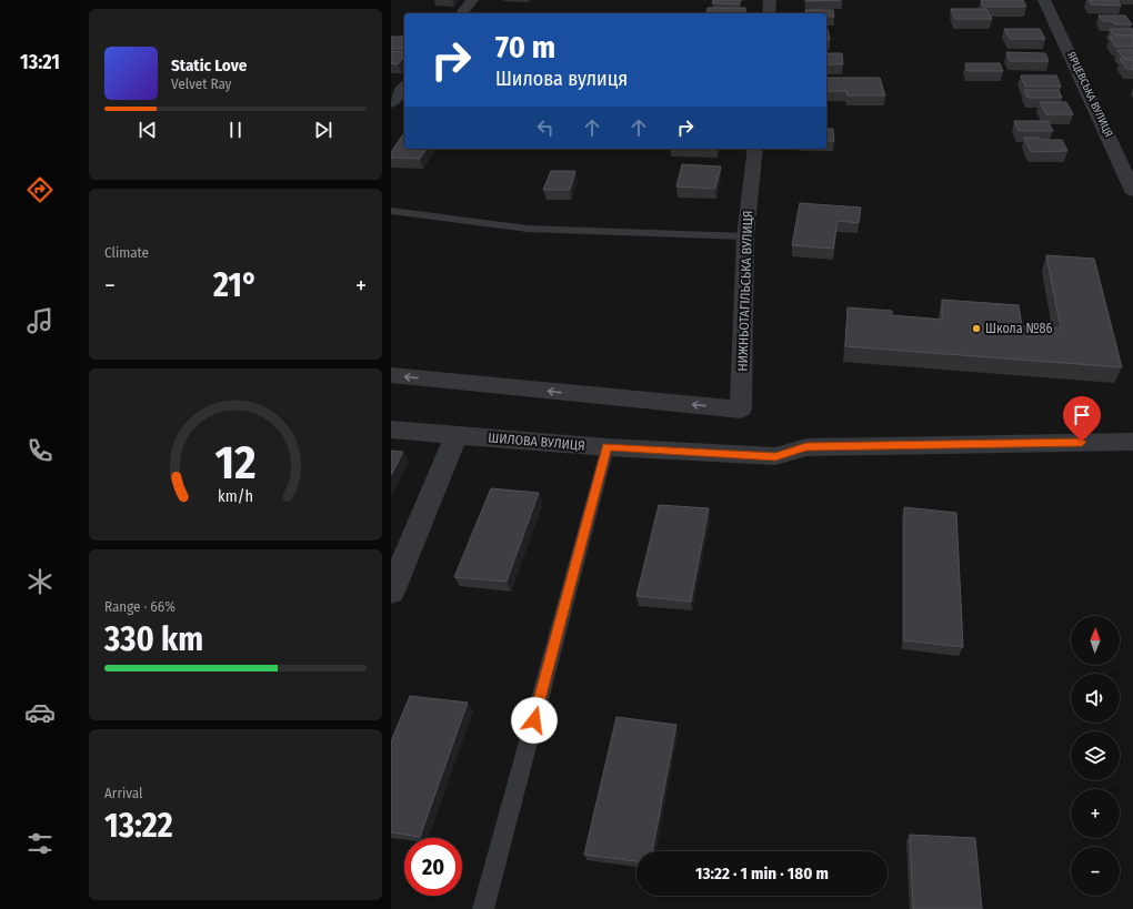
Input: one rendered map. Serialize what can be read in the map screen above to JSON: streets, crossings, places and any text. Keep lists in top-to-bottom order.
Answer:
{
  "streets": {
    "street": ["ЯРЦЕВСЬКА ВУЛИЦЯ", "НИЖНЬОТАГІЛЬСЬКА ВУЛИЦЯ", "ШИЛОВА ВУЛИЦЯ"]
  },
  "places": ["Школа №86"],
  "north": "top",
  "page": {
    "tabs": "13:21",
    "turn": ["70 m", "Шилова вулиця"],
    "song": ["Static Love", "Velvet Ray"],
    "tile": [
      "Climate",
      ["Range · 66%", "330 km"],
      ["Arrival", "13:22"]
    ],
    "heat": ["−", "21°", "+"],
    "map_buttons": ["+", "−"],
    "limit": "20",
    "trip": "13:22 · 1 min · 180 m",
    "gauge": ["12", "km/h"]
  }
}
